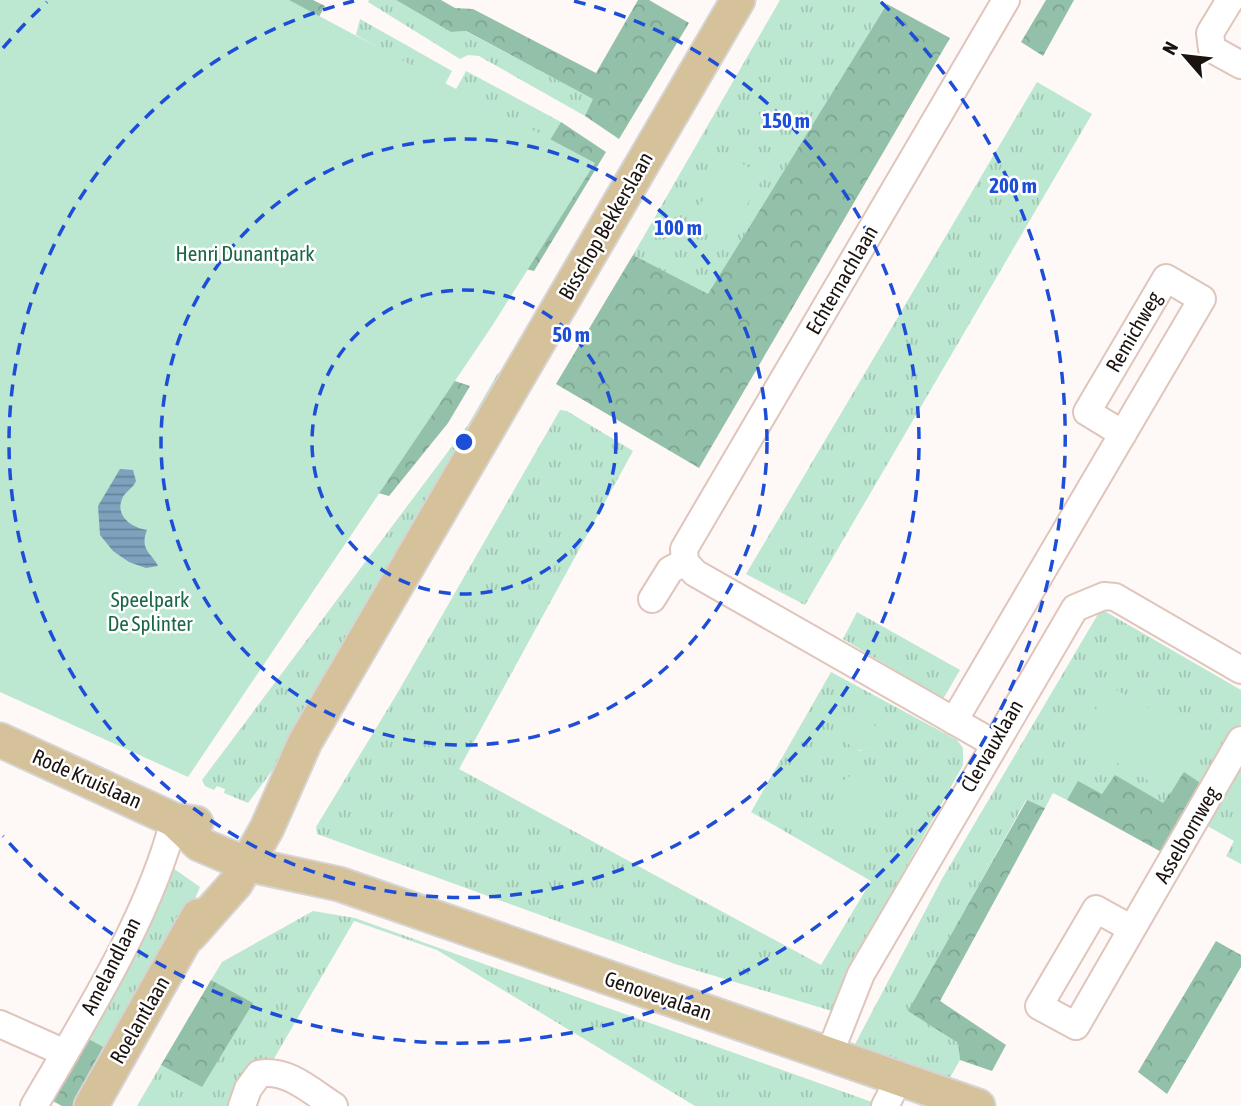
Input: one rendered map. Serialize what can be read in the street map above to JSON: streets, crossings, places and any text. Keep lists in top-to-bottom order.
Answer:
{
  "streets": {
    "main road": [
      "Bisschop Bekkerslaan",
      "Rode Kruislaan",
      "Genovevalaan",
      "Roelantlaan"
    ],
    "street": [
      "Echternachlaan",
      "Remichweg",
      "Clervauxlaan",
      "Asselbornweg",
      "Amelandlaan"
    ]
  },
  "crossings": [
    ["Bisschop Bekkerslaan", "Rode Kruislaan"],
    ["Bisschop Bekkerslaan", "Genovevalaan"],
    ["Bisschop Bekkerslaan", "Roelantlaan"],
    ["Clervauxlaan", "Genovevalaan"],
    ["Rode Kruislaan", "Amelandlaan"],
    ["Rode Kruislaan", "Genovevalaan"],
    ["Rode Kruislaan", "Roelantlaan"],
    ["Genovevalaan", "Roelantlaan"]
  ],
  "parks": ["Henri Dunantpark", "Speelpark De Splinter"],
  "north": "top left",
  "rings": [
    "150 m",
    "200 m",
    "100 m",
    "50 m"
  ]
}
